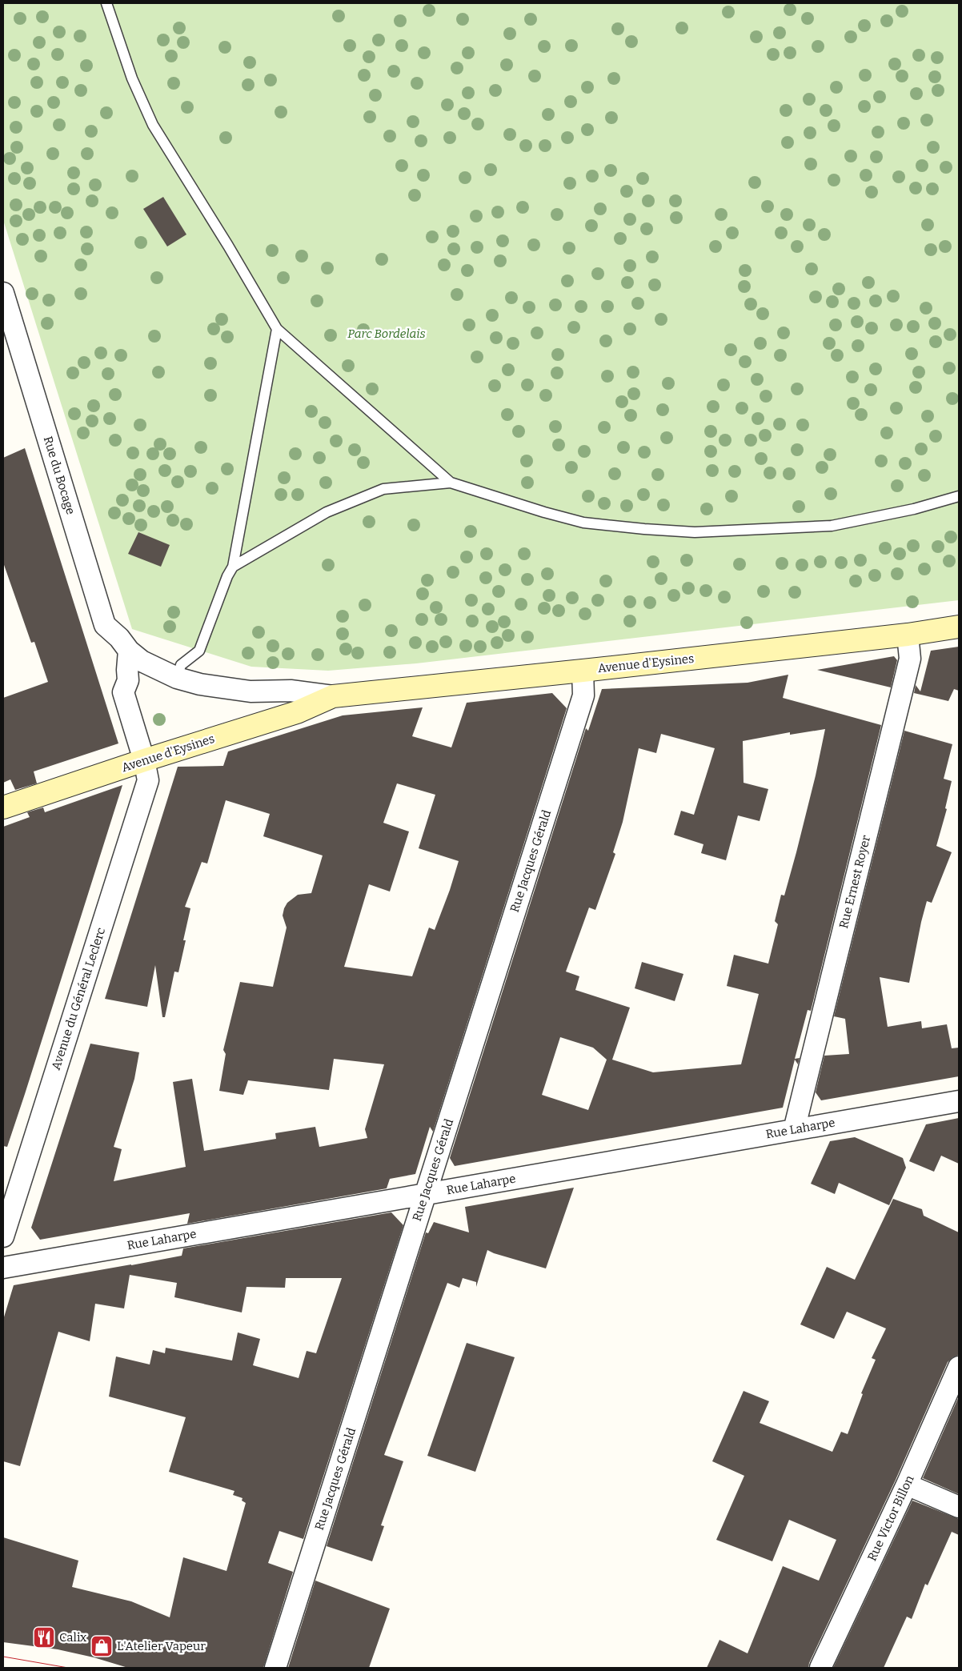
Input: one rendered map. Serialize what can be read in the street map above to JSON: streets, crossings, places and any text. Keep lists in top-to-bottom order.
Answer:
{
  "streets": {
    "street": [
      "Rue du Bocage",
      "Avenue d'Eysines",
      "Rue Jacques Gérald",
      "Rue Ernest Royer",
      "Avenue du Général Leclerc",
      "Rue Laharpe",
      "Rue Victor Billon"
    ]
  },
  "crossings": [
    ["Rue du Bocage", "Avenue d'Eysines"],
    ["Avenue d'Eysines", "Rue Jacques Gérald"],
    ["Avenue d'Eysines", "Rue Ernest Royer"],
    ["Avenue d'Eysines", "Avenue du Général Leclerc"],
    ["Rue Jacques Gérald", "Rue Laharpe"],
    ["Rue Ernest Royer", "Rue Laharpe"]
  ],
  "parks": ["Parc Bordelais"],
  "places": {
    "restaurant": ["Calix"],
    "shop": ["L'Atelier Vapeur"]
  }
}
